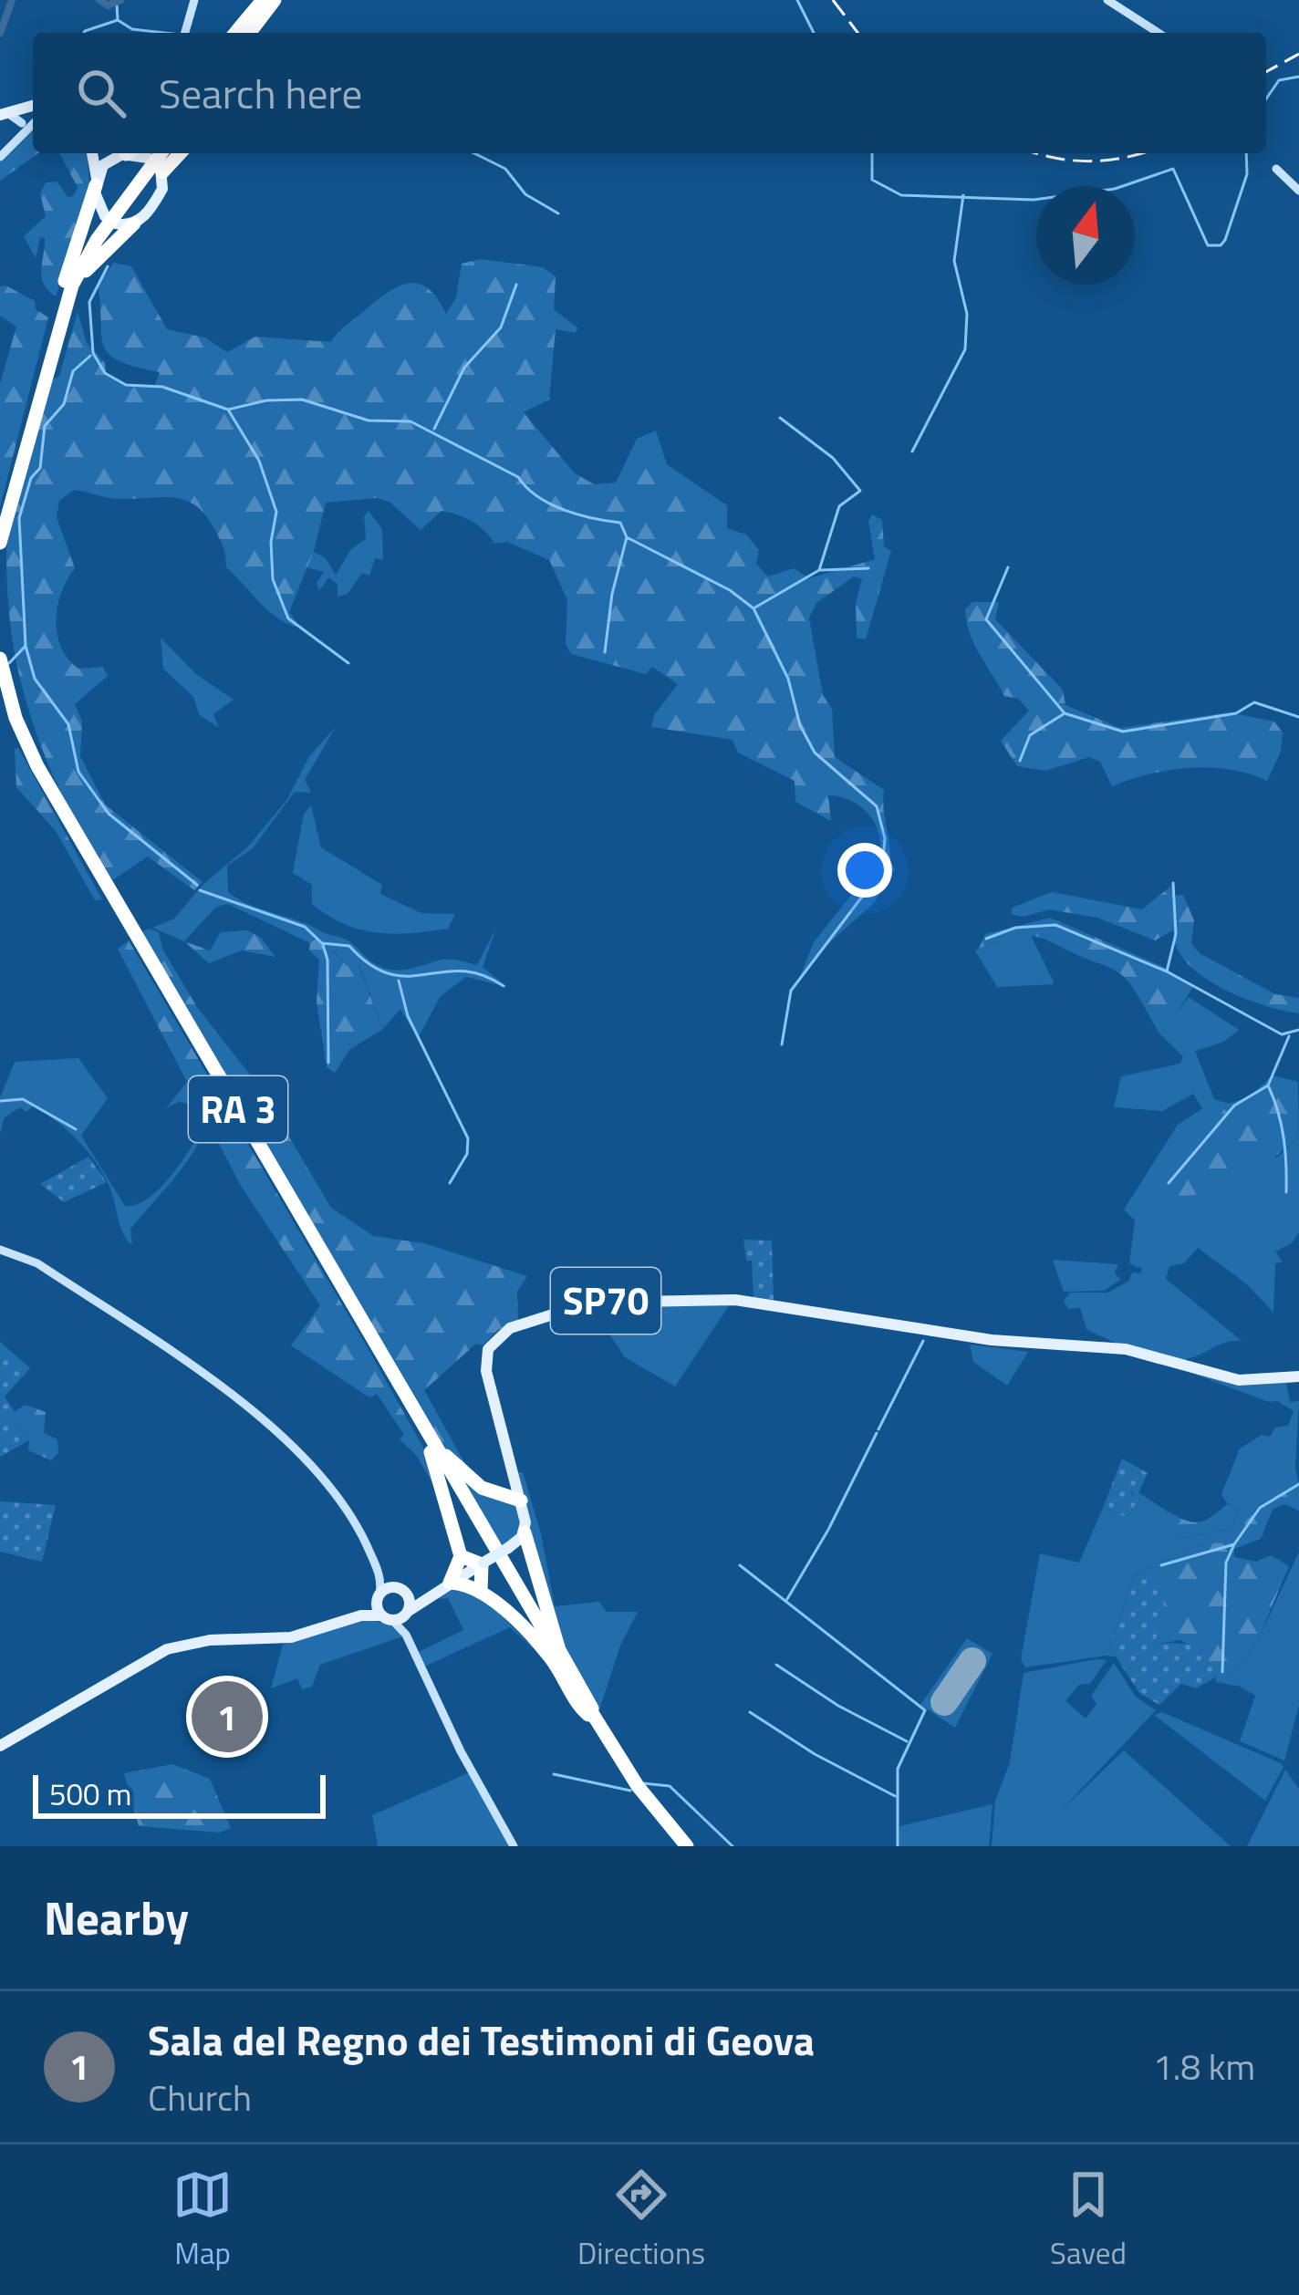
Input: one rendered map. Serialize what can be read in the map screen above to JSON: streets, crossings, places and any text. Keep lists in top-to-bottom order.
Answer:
{
  "streets": {
    "highway": ["RA 3"],
    "main road": ["SP70"]
  },
  "crossings": [
    ["RA 3", "SP70"]
  ],
  "scale_bar": "500 m",
  "north": "top",
  "page": {
    "search": "Search here",
    "pins": "1",
    "scale": "500 m",
    "heading": "Nearby",
    "list": [
      {
        "mark": "1",
        "name": "Sala del Regno dei Testimoni di Geova",
        "note": "Church",
        "value": "1.8 km"
      }
    ],
    "nav": ["Map", "Directions", "Saved"]
  }
}
